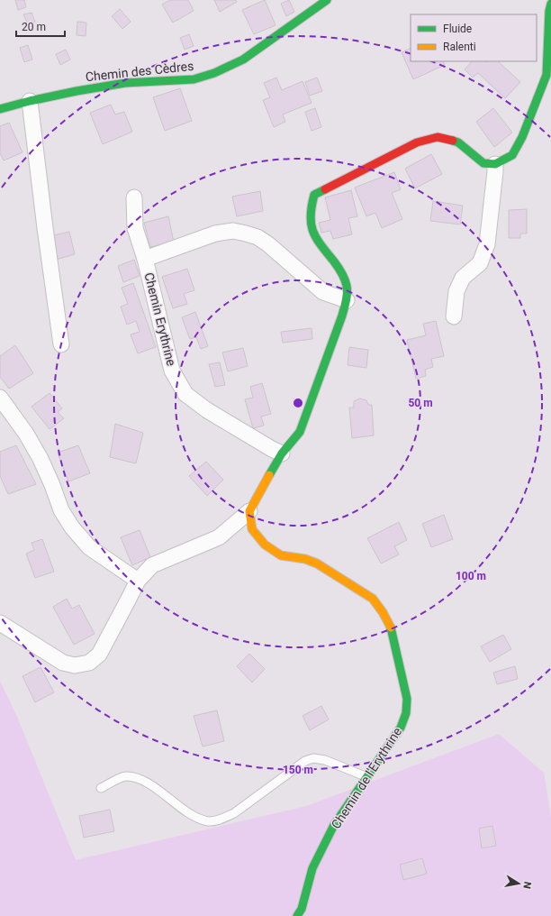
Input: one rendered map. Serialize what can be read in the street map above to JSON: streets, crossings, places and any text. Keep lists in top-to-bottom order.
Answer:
{
  "streets": {
    "street": ["Chemin des Cèdres", "Chemin Erythrine", "Chemin de l'Erythrine"]
  },
  "legend": ["Fluide", "Ralenti"],
  "scale_bar": "20 m",
  "north": "right",
  "rings": ["50 m", "100 m", "150 m"]
}
